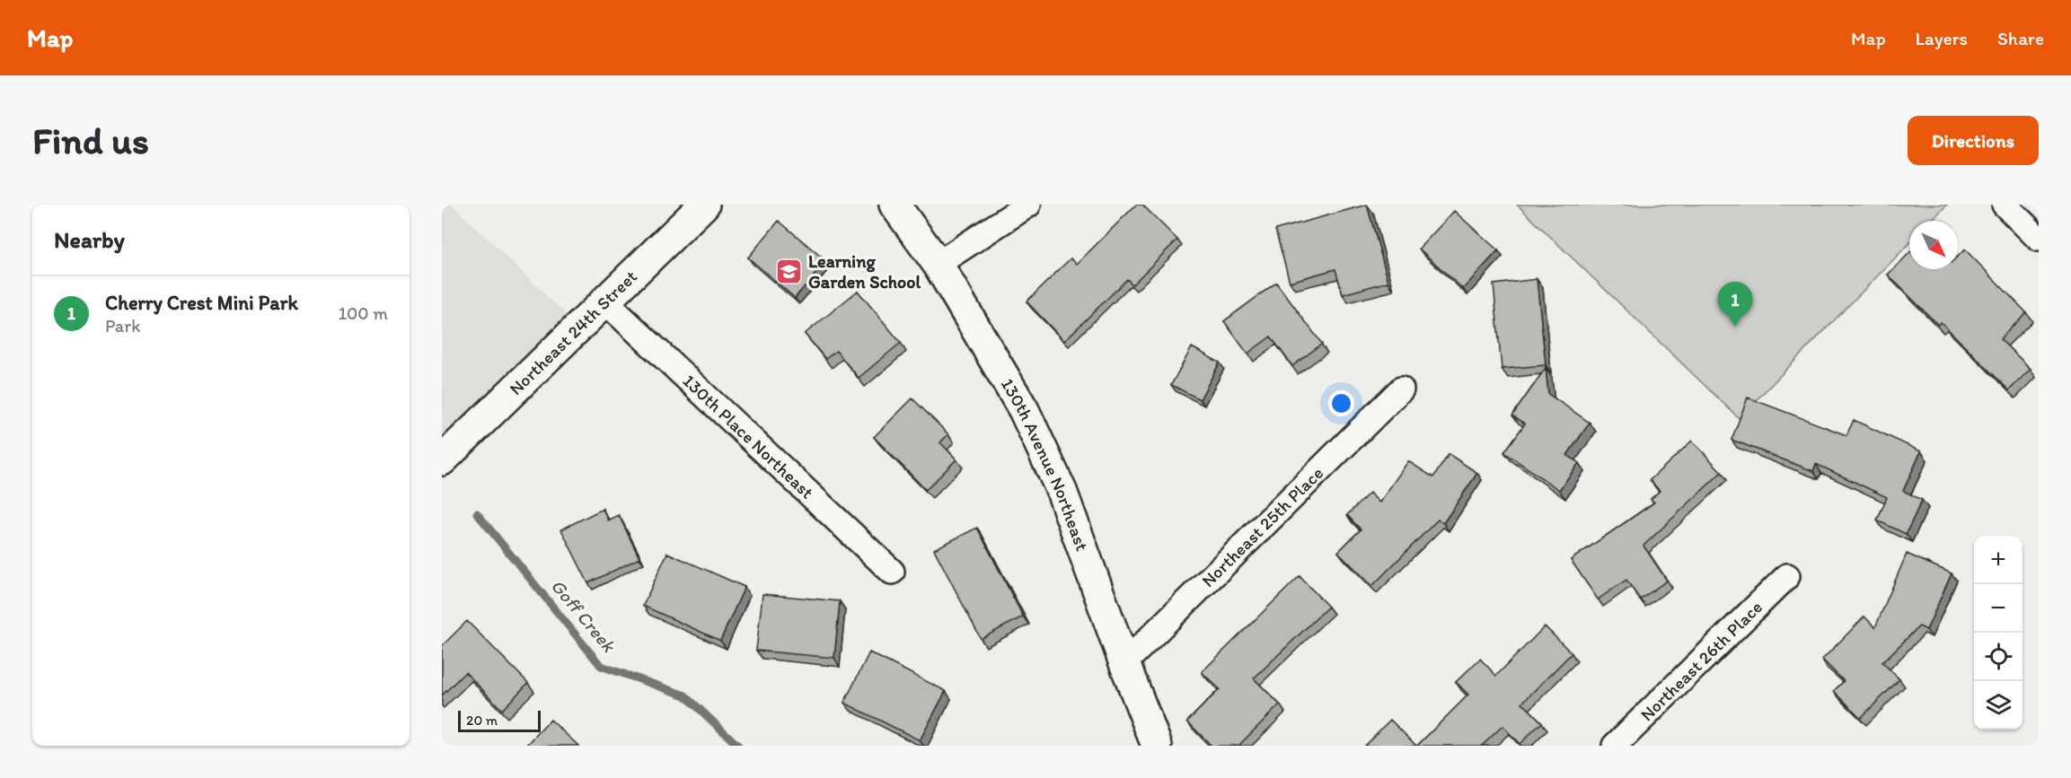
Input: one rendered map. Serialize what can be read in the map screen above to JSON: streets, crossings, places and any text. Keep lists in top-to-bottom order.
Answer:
{
  "streets": {
    "street": [
      "Northeast 24th Street",
      "130th Place Northeast",
      "130th Avenue Northeast",
      "Northeast 25th Place",
      "Northeast 26th Place"
    ]
  },
  "crossings": [
    ["Northeast 24th Street", "130th Place Northeast"],
    ["130th Avenue Northeast", "Northeast 25th Place"]
  ],
  "water": ["Goff Creek"],
  "places": {
    "school or university": ["Learning Garden School"]
  },
  "scale_bar": "20 m",
  "north": "bottom right",
  "page": {
    "header": "Map",
    "nav": ["Map", "Layers", "Share"],
    "buttons": "Directions",
    "title": "Find us",
    "heading": "Nearby",
    "list": [
      {
        "mark": "1",
        "name": "Cherry Crest Mini Park",
        "note": "Park",
        "value": "100 m"
      }
    ],
    "pins": "1",
    "map_buttons": ["+", "−"],
    "scale": "20 m"
  }
}
